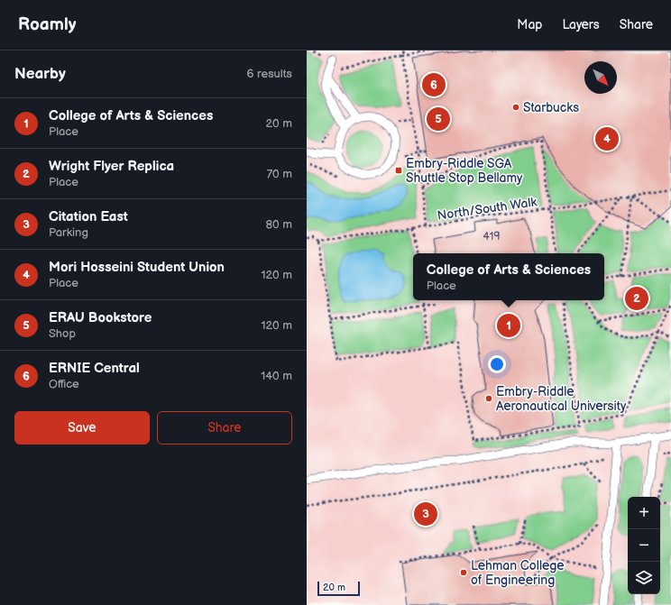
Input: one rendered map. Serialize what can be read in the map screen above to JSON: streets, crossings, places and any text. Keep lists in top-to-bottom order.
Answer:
{
  "streets": {
    "path": ["North/South Walk"]
  },
  "places": {
    "other": ["Starbucks", "Embry-Riddle Aeronautical University", "Lehman College of Engineering"],
    "transit": ["Embry-Riddle SGA Shuttle Stop Bellamy"]
  },
  "house_numbers": ["419"],
  "scale_bar": "20 m",
  "north": "bottom right",
  "page": {
    "header": "Roamly",
    "nav": ["Map", "Layers", "Share"],
    "heading": ["Nearby", "6 results"],
    "pins": [
      "6",
      "5",
      "4",
      "2",
      "1",
      "3"
    ],
    "list": [
      {
        "mark": "1",
        "name": "College of Arts & Sciences",
        "note": "Place",
        "value": "20 m"
      },
      {
        "mark": "2",
        "name": "Wright Flyer Replica",
        "note": "Place",
        "value": "70 m"
      },
      {
        "mark": "3",
        "name": "Citation East",
        "note": "Parking",
        "value": "80 m"
      },
      {
        "mark": "4",
        "name": "Mori Hosseini Student Union",
        "note": "Place",
        "value": "120 m"
      },
      {
        "mark": "5",
        "name": "ERAU Bookstore",
        "note": "Shop",
        "value": "120 m"
      },
      {
        "mark": "6",
        "name": "ERNIE Central",
        "note": "Office",
        "value": "140 m"
      }
    ],
    "popup": ["College of Arts & Sciences", "Place"],
    "buttons": ["Save", "Share"],
    "map_buttons": ["+", "−"],
    "scale": "20 m"
  }
}
